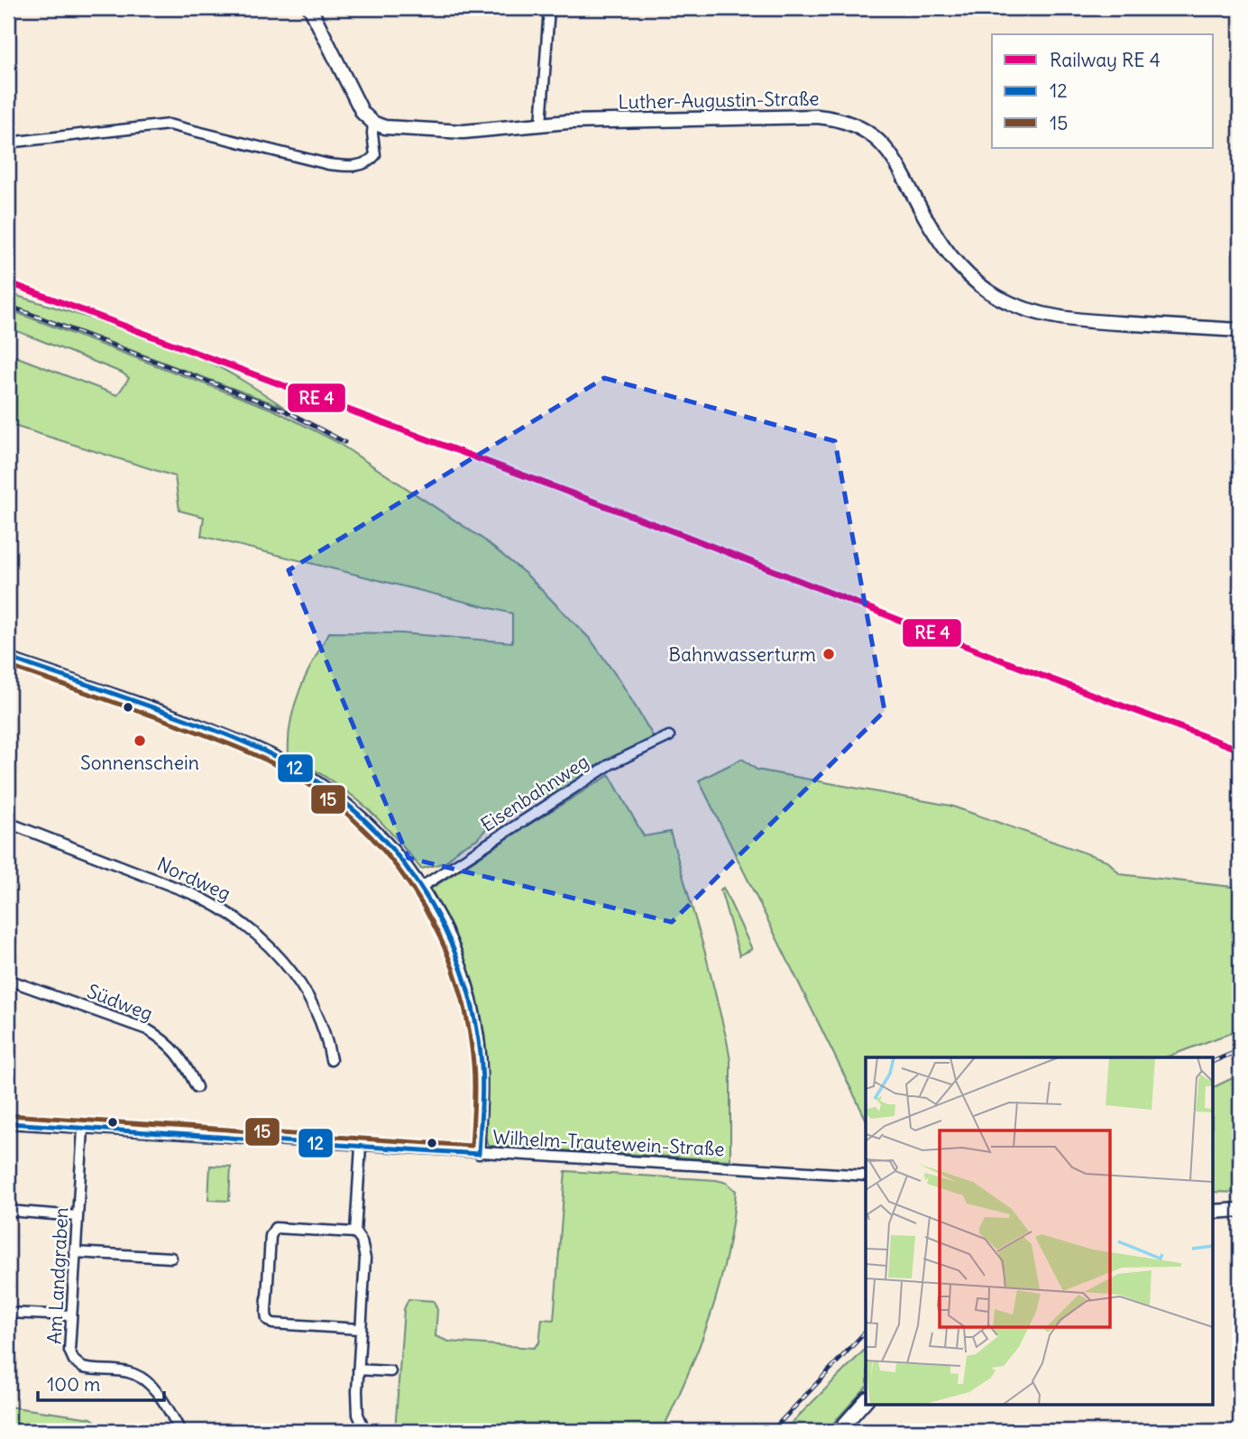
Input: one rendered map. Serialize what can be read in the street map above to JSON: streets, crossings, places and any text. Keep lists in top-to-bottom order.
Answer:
{
  "streets": {
    "street": [
      "Luther-Augustin-Straße",
      "Eisenbahnweg",
      "Nordweg",
      "Südweg",
      "Wilhelm-Trautewein-Straße",
      "Am Landgraben"
    ]
  },
  "crossings": [
    ["Wilhelm-Trautewein-Straße", "Am Landgraben"]
  ],
  "places": ["Bahnwasserturm", "Sonnenschein"],
  "lines": ["transit line 12", "transit line 15"],
  "legend": ["Railway RE 4", "12", "15"],
  "scale_bar": "100 m"
}
